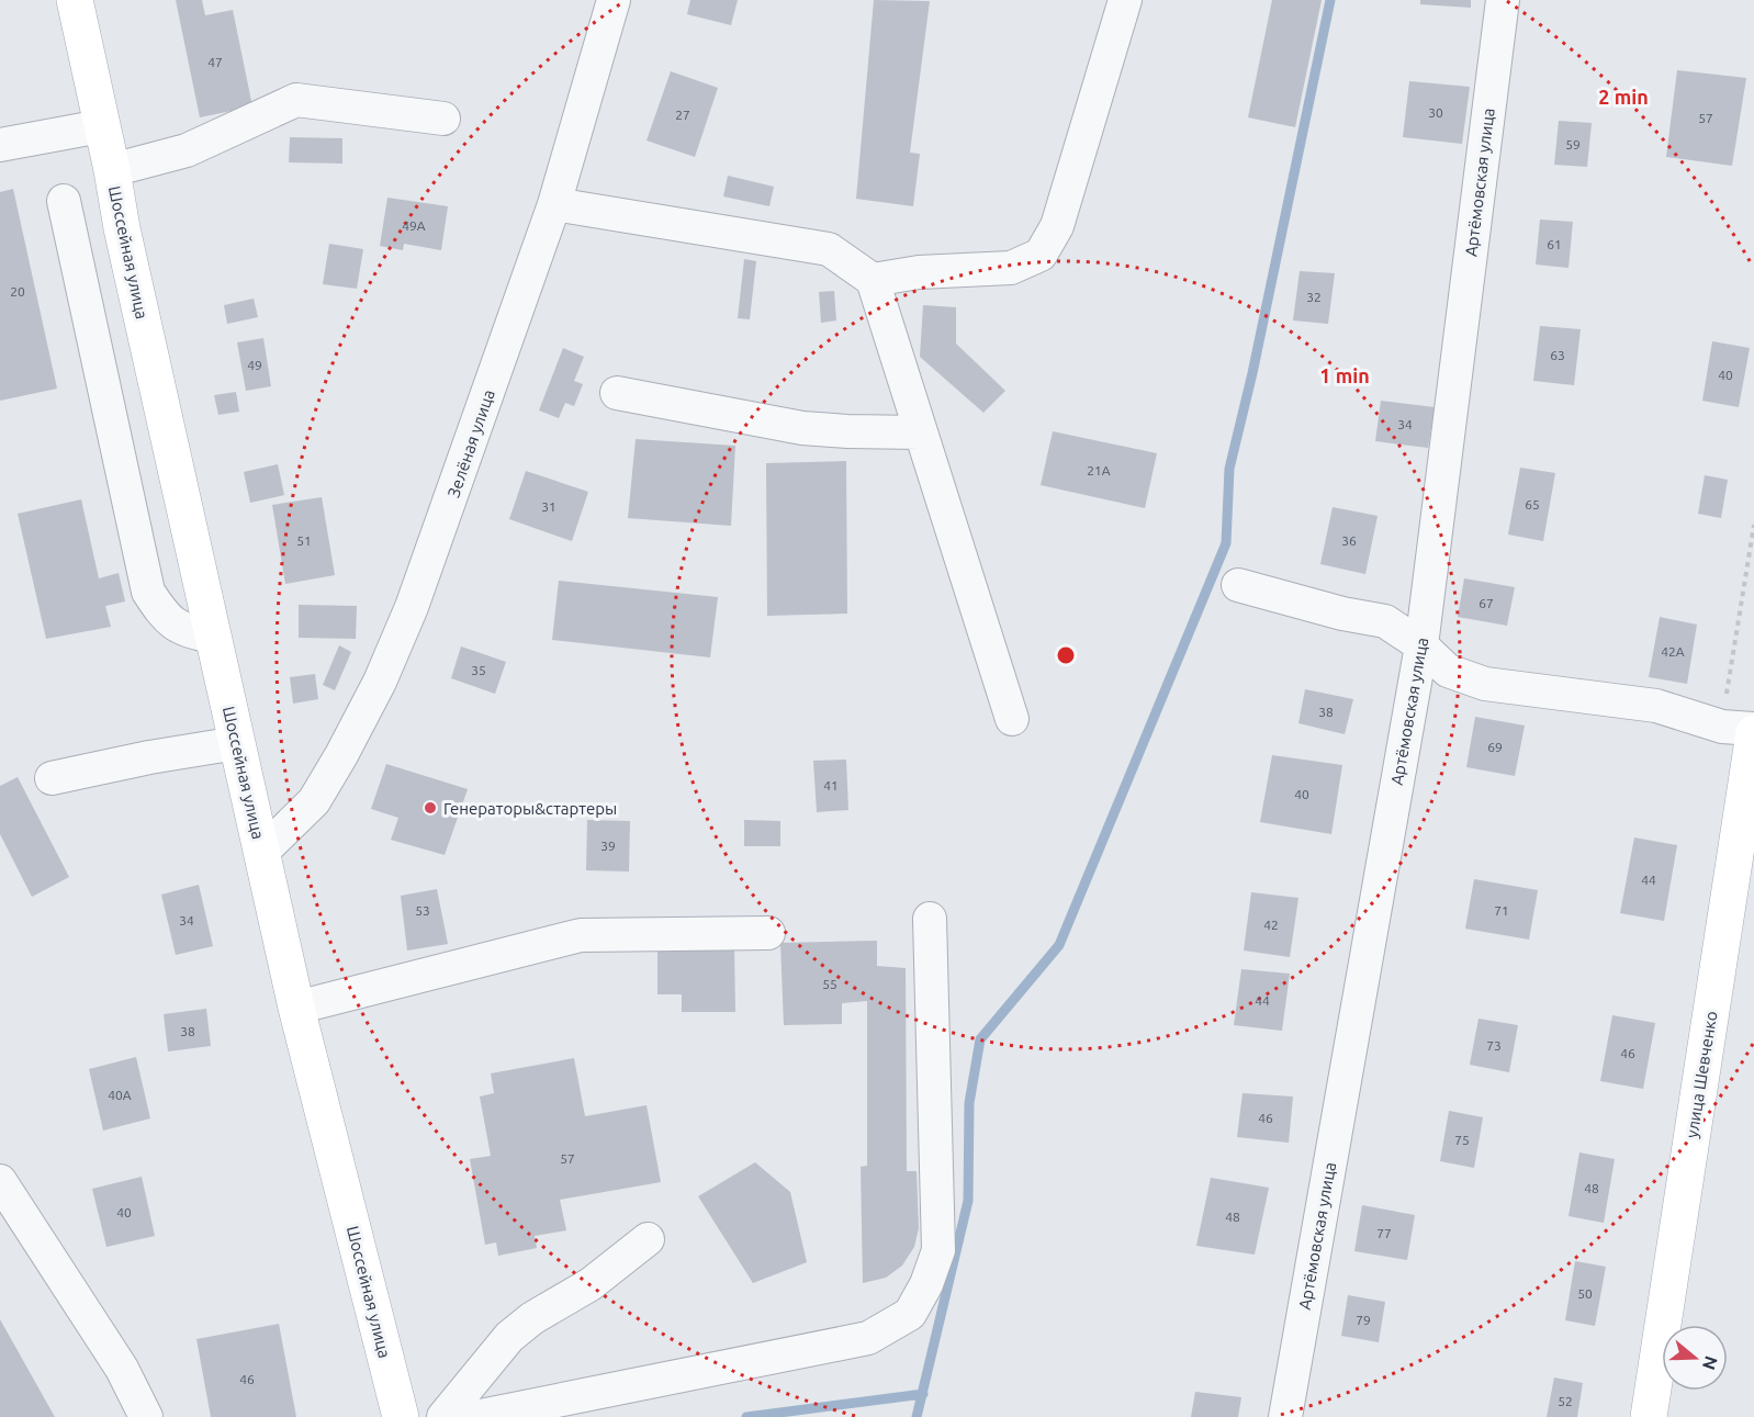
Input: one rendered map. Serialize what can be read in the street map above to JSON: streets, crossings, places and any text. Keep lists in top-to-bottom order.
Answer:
{
  "streets": {
    "main road": ["Шоссейная улица", "улица Шевченко"],
    "street": ["Артёмовская улица", "Зелёная улица"]
  },
  "crossings": [
    ["Шоссейная улица", "Зелёная улица"]
  ],
  "places": ["Генераторы&стартеры"],
  "house_numbers": [
    "47",
    "30",
    "27",
    "57",
    "59",
    "49А",
    "61",
    "20",
    "32",
    "63",
    "49",
    "40",
    "34",
    "21А",
    "65",
    "31",
    "51",
    "36",
    "67",
    "42А",
    "35",
    "38",
    "69",
    "41",
    "40",
    "39",
    "44",
    "53",
    "71",
    "34",
    "42",
    "55",
    "44",
    "38",
    "73",
    "46",
    "40А",
    "46",
    "75",
    "57",
    "48",
    "40",
    "48",
    "77",
    "50",
    "79",
    "46",
    "52"
  ],
  "north": "right",
  "rings": ["2 min", "1 min"]
}
